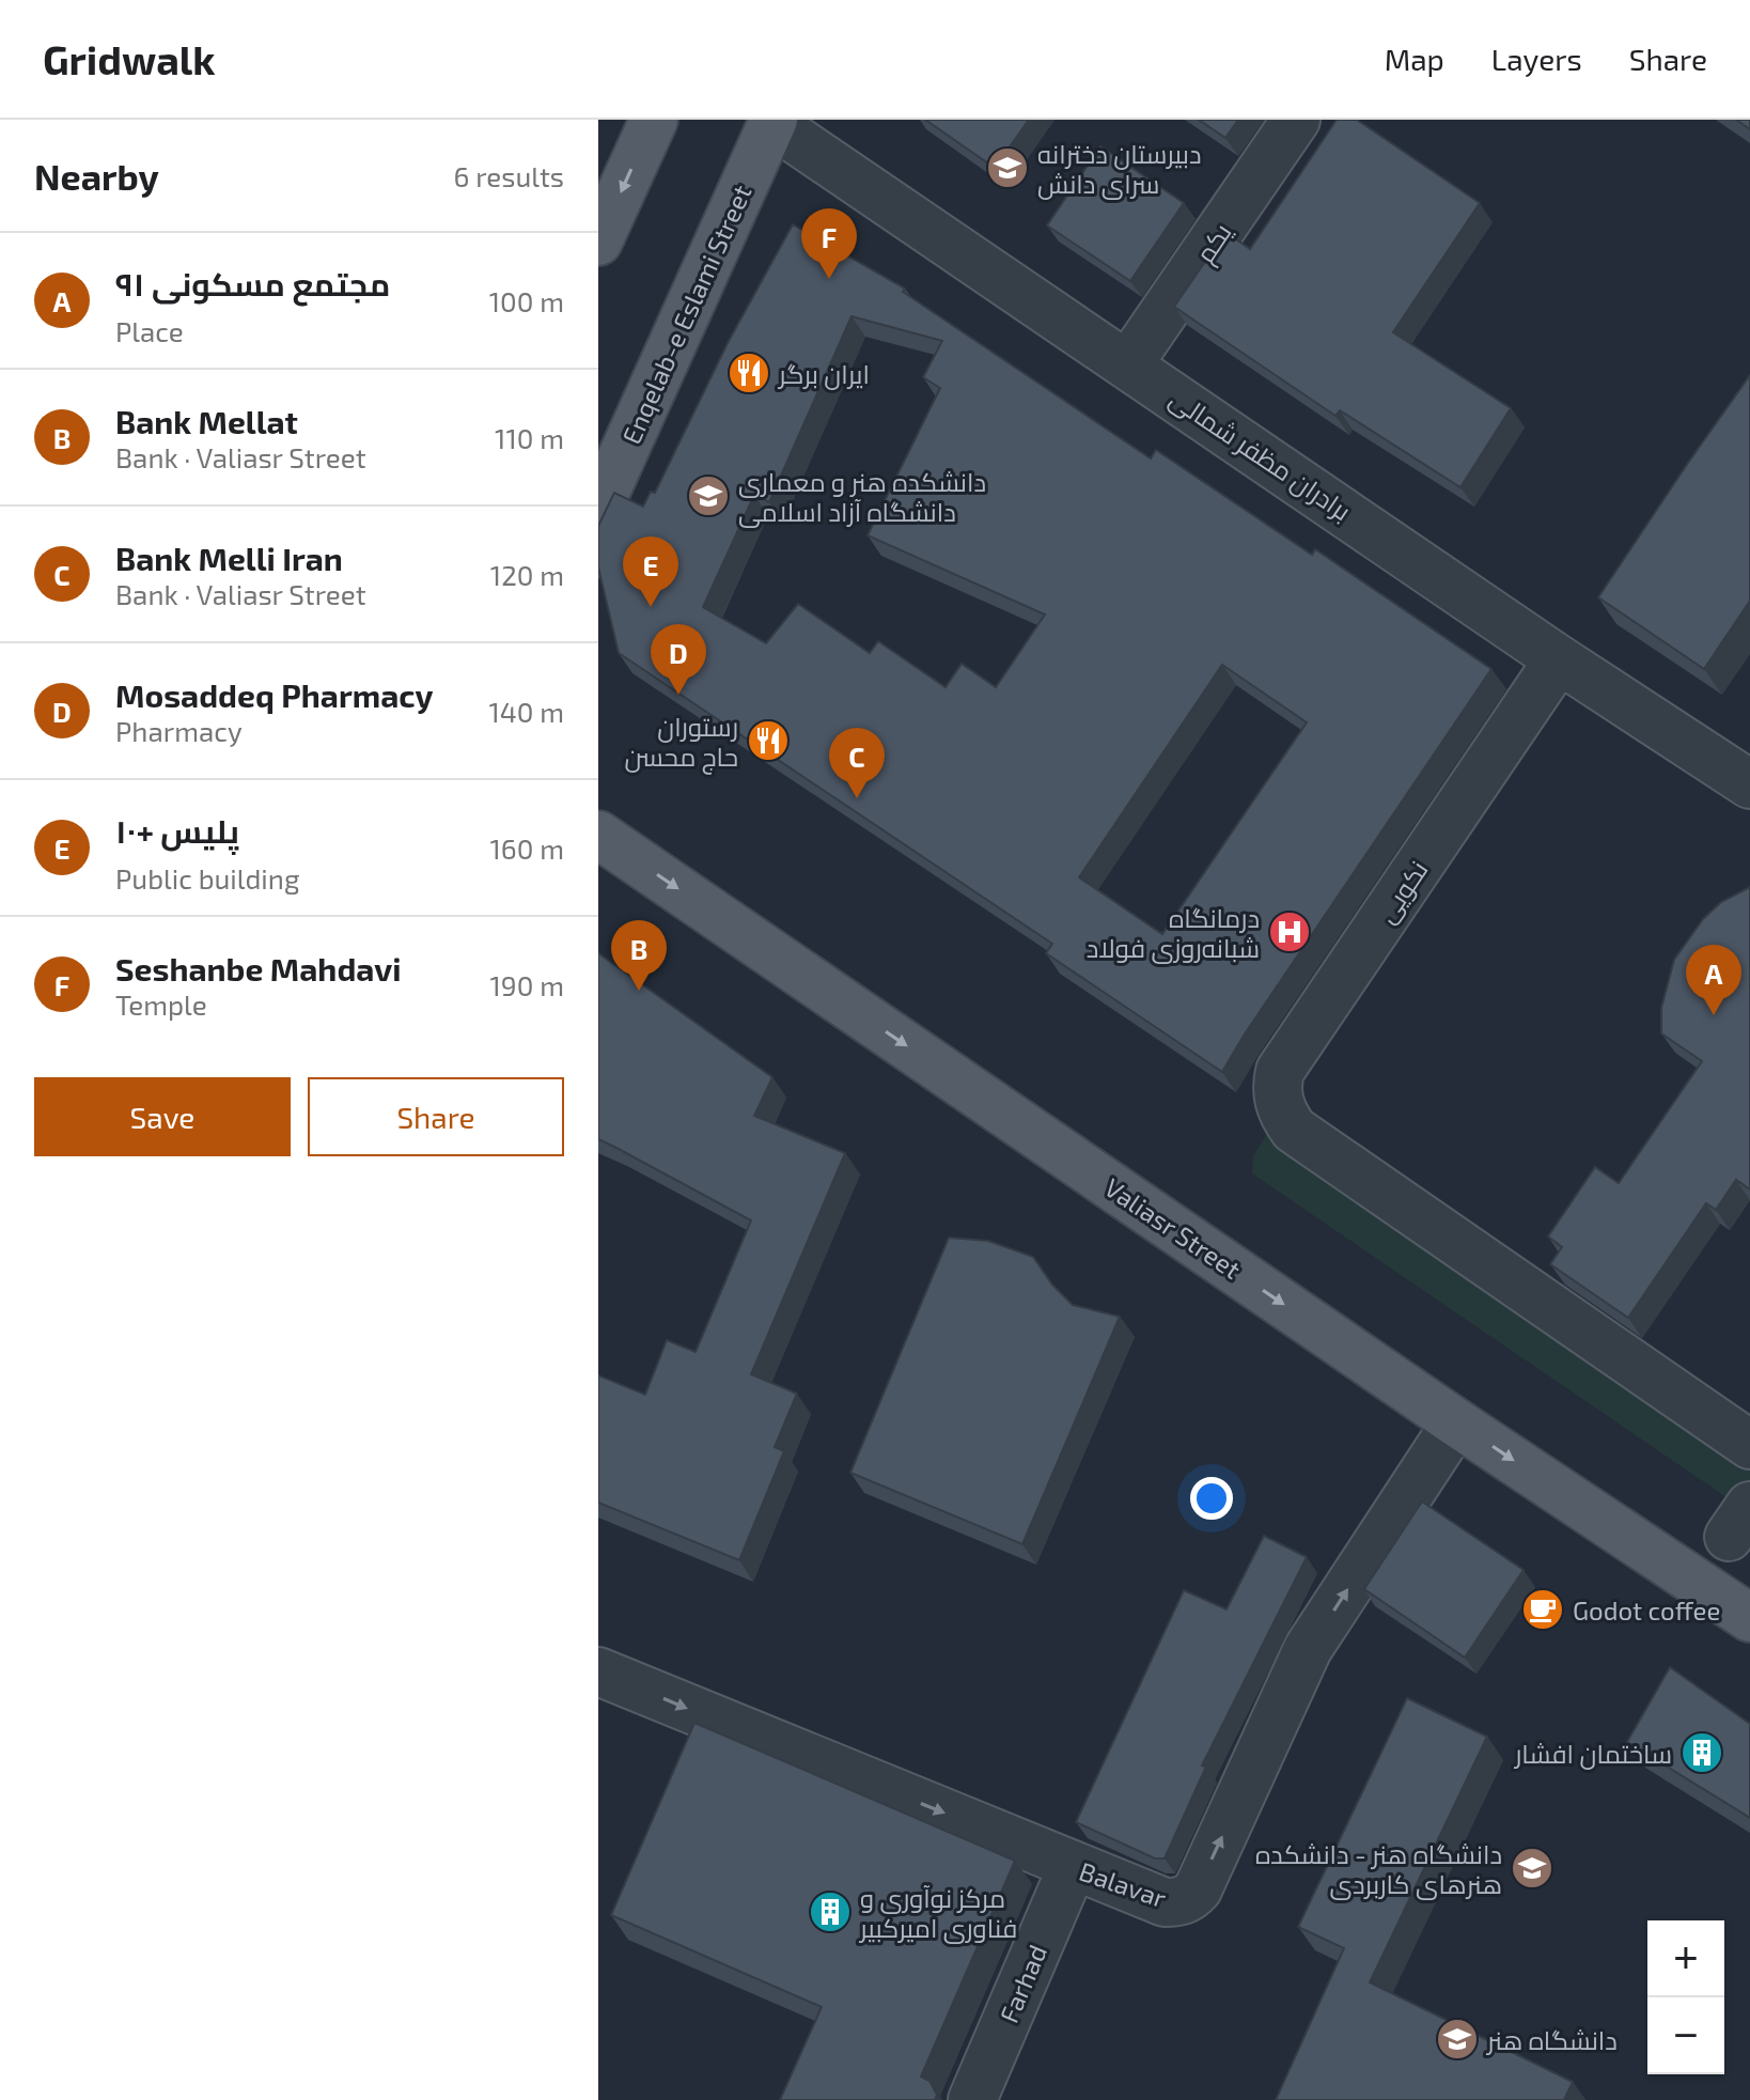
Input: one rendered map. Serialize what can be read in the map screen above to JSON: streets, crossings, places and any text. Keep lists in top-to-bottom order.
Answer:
{
  "streets": {
    "main road": ["Enqelab-e Eslami Street", "Valiasr Street"],
    "street": [
      "یکم",
      "برادران مظفر شمالی",
      "نکویی",
      "Balavar",
      "Farhad"
    ]
  },
  "crossings": [
    ["یکم", "برادران مظفر شمالی"],
    ["Enqelab-e Eslami Street", "برادران مظفر شمالی"],
    ["برادران مظفر شمالی", "نکویی"],
    ["Valiasr Street", "Balavar"],
    ["Balavar", "Farhad"]
  ],
  "one_way": ["Valiasr Street"],
  "places": {
    "school or university": [
      "دبیرستان دخترانه سرای دانش",
      "دانشکده هنر و معماری دانشگاه آزاد اسلامی",
      "دانشگاه هنر - دانشکده هنرهای کاربردی",
      "دانشگاه هنر"
    ],
    "restaurant": ["ایران برگر", "رستوران حاج محسن"],
    "hospital": ["درمانگاه شبانه‌روزی فولاد"],
    "cafe": ["Godot coffee"],
    "building": ["ساختمان افشار", "مرکز نوآوری و فناوری امیرکبیر"]
  },
  "page": {
    "header": "Gridwalk",
    "nav": ["Map", "Layers", "Share"],
    "heading": ["Nearby", "6 results"],
    "pins": [
      "F",
      "E",
      "D",
      "C",
      "B",
      "A"
    ],
    "list": [
      {
        "mark": "A",
        "name": "مجتمع مسکونی ۹۱",
        "note": "Place",
        "value": "100 m"
      },
      {
        "mark": "B",
        "name": "Bank Mellat",
        "note": "Bank · Valiasr Street",
        "value": "110 m"
      },
      {
        "mark": "C",
        "name": "Bank Melli Iran",
        "note": "Bank · Valiasr Street",
        "value": "120 m"
      },
      {
        "mark": "D",
        "name": "Mosaddeq Pharmacy",
        "note": "Pharmacy",
        "value": "140 m"
      },
      {
        "mark": "E",
        "name": "پلیس +۱۰",
        "note": "Public building",
        "value": "160 m"
      },
      {
        "mark": "F",
        "name": "Seshanbe Mahdavi",
        "note": "Temple",
        "value": "190 m"
      }
    ],
    "buttons": ["Save", "Share"],
    "map_buttons": ["+", "−"]
  }
}
